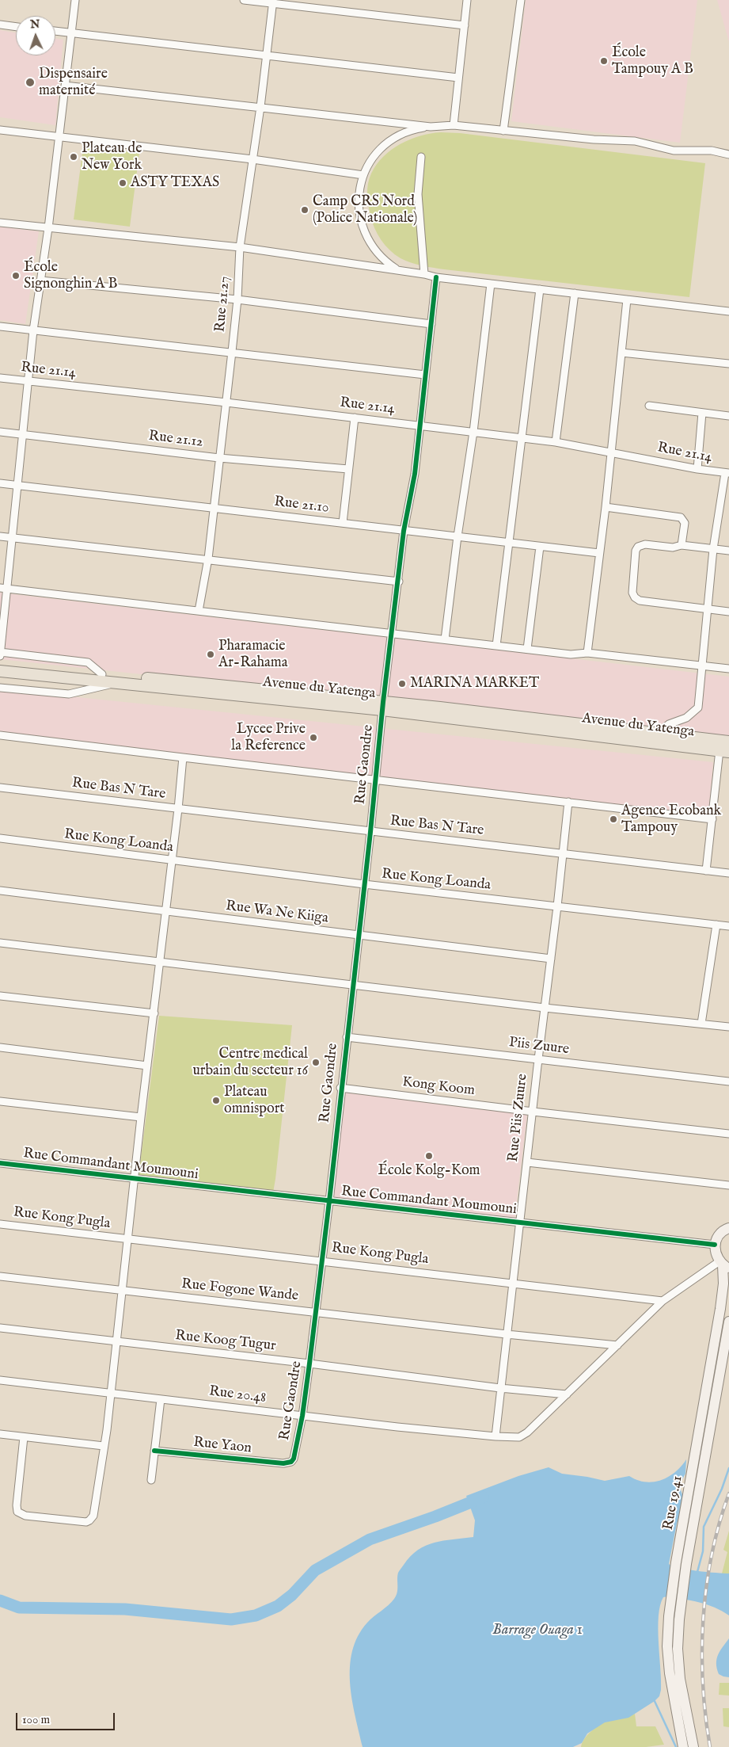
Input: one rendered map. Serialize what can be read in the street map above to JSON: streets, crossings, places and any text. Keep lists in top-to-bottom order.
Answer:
{
  "streets": {
    "main road": ["Avenue du Yatenga", "Rue 19.41"],
    "street": [
      "Rue 21.27",
      "Rue 21.14",
      "Rue 21.12",
      "Rue 21.10",
      "Rue Gaondre",
      "Rue Bas N Tare",
      "Rue Kong Loanda",
      "Rue Wa Ne Kiiga",
      "Piis Zuure",
      "Kong Koom",
      "Rue Piis Zuure",
      "Rue Commandant Moumouni",
      "Rue Kong Pugla",
      "Rue Fogone Wande",
      "Rue Koog Tugur",
      "Rue 20.48",
      "Rue Yaon"
    ]
  },
  "crossings": [
    ["Rue 21.27", "Rue 21.14"],
    ["Rue 21.27", "Rue 21.12"],
    ["Rue 21.27", "Rue 21.10"],
    ["Rue 21.14", "Rue Gaondre"],
    ["Rue 21.10", "Rue Gaondre"],
    ["Avenue du Yatenga", "Rue Gaondre"],
    ["Rue Gaondre", "Rue Bas N Tare"],
    ["Rue Gaondre", "Rue Kong Loanda"],
    ["Rue Gaondre", "Rue Wa Ne Kiiga"],
    ["Rue Gaondre", "Piis Zuure"],
    ["Rue Gaondre", "Kong Koom"],
    ["Rue Gaondre", "Rue Commandant Moumouni"],
    ["Rue Gaondre", "Rue Kong Pugla"],
    ["Rue Gaondre", "Rue Fogone Wande"],
    ["Rue Gaondre", "Rue Koog Tugur"],
    ["Rue Gaondre", "Rue 20.48"],
    ["Rue Gaondre", "Rue Yaon"],
    ["Rue Bas N Tare", "Rue Piis Zuure"],
    ["Rue Kong Loanda", "Rue Piis Zuure"],
    ["Rue Wa Ne Kiiga", "Rue Piis Zuure"],
    ["Piis Zuure", "Rue Piis Zuure"],
    ["Kong Koom", "Rue Piis Zuure"],
    ["Rue Piis Zuure", "Rue Commandant Moumouni"],
    ["Rue Piis Zuure", "Rue Kong Pugla"],
    ["Rue Piis Zuure", "Rue Fogone Wande"],
    ["Rue Piis Zuure", "Rue Koog Tugur"],
    ["Rue Piis Zuure", "Rue 20.48"],
    ["Rue Commandant Moumouni", "Rue 19.41"],
    ["Rue Koog Tugur", "Rue 20.48"]
  ],
  "water": ["Barrage Ouaga 1"],
  "places": [
    "École Tampouy A B",
    "Dispensaire maternité",
    "Plateau de New York",
    "ASTY TEXAS",
    "Camp CRS Nord (Police Nationale)",
    "École Signonghin A B",
    "Pharamacie Ar-Rahama",
    "MARINA MARKET",
    "Lycee Prive la Reference",
    "Agence Ecobank Tampouy",
    "Centre medical urbain du secteur 16",
    "Plateau omnisport",
    "École Kolg-Kom"
  ],
  "scale_bar": "100 m",
  "north": "top"
}
